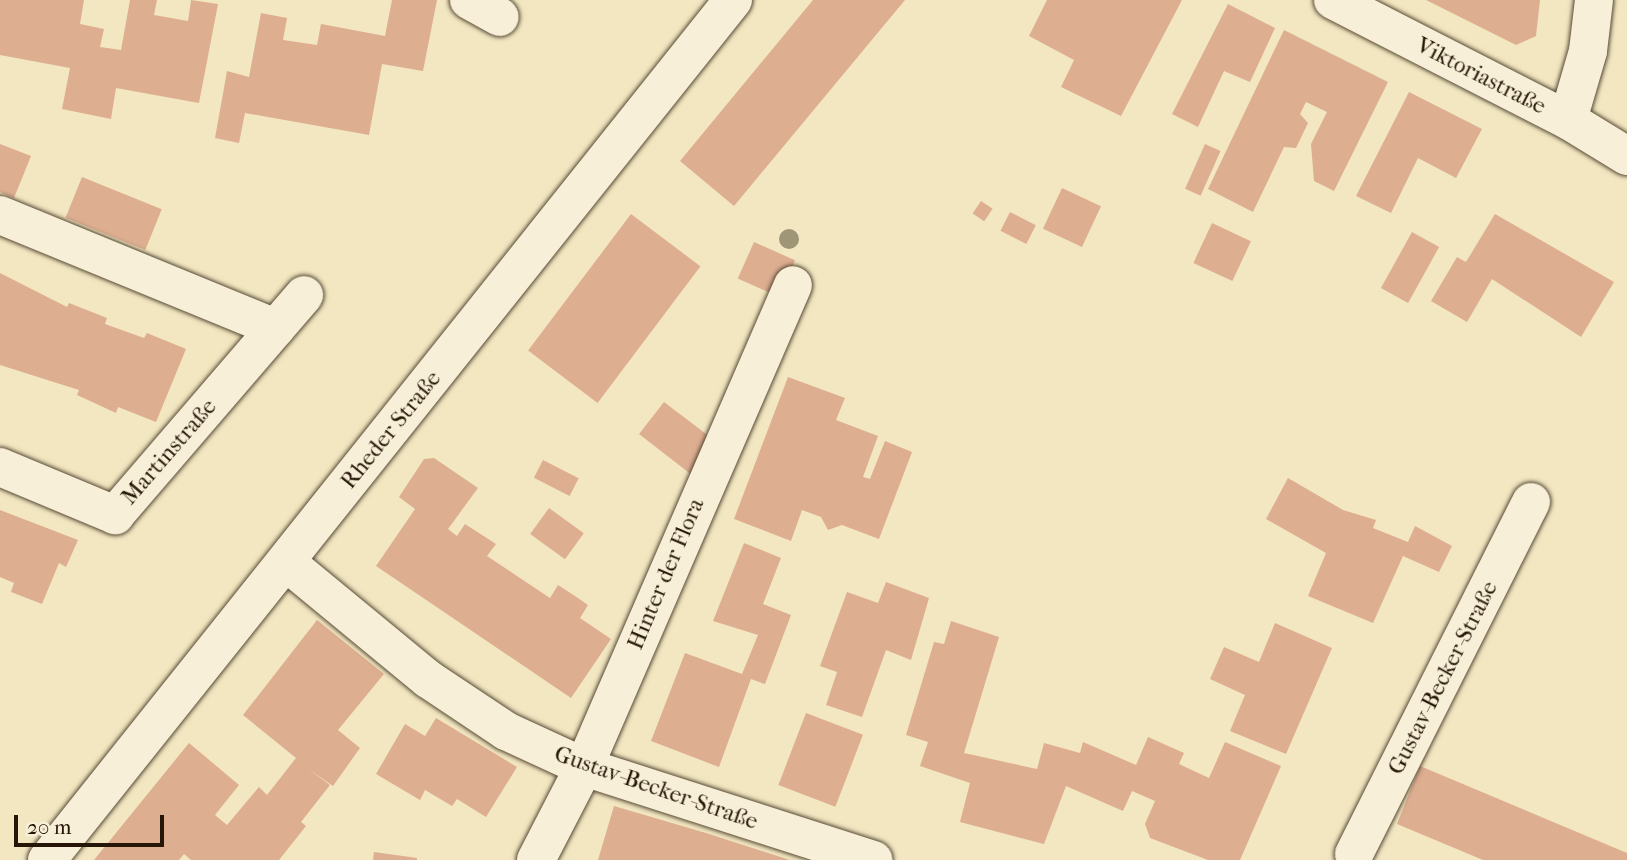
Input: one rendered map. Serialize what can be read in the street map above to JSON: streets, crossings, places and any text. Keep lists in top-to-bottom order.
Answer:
{
  "streets": {
    "street": [
      "Viktoriastraße",
      "Rheder Straße",
      "Martinstraße",
      "Hinter der Flora",
      "Gustav-Becker-Straße"
    ]
  },
  "crossings": [
    ["Rheder Straße", "Gustav-Becker-Straße"],
    ["Hinter der Flora", "Gustav-Becker-Straße"]
  ],
  "scale_bar": "20 m"
}
